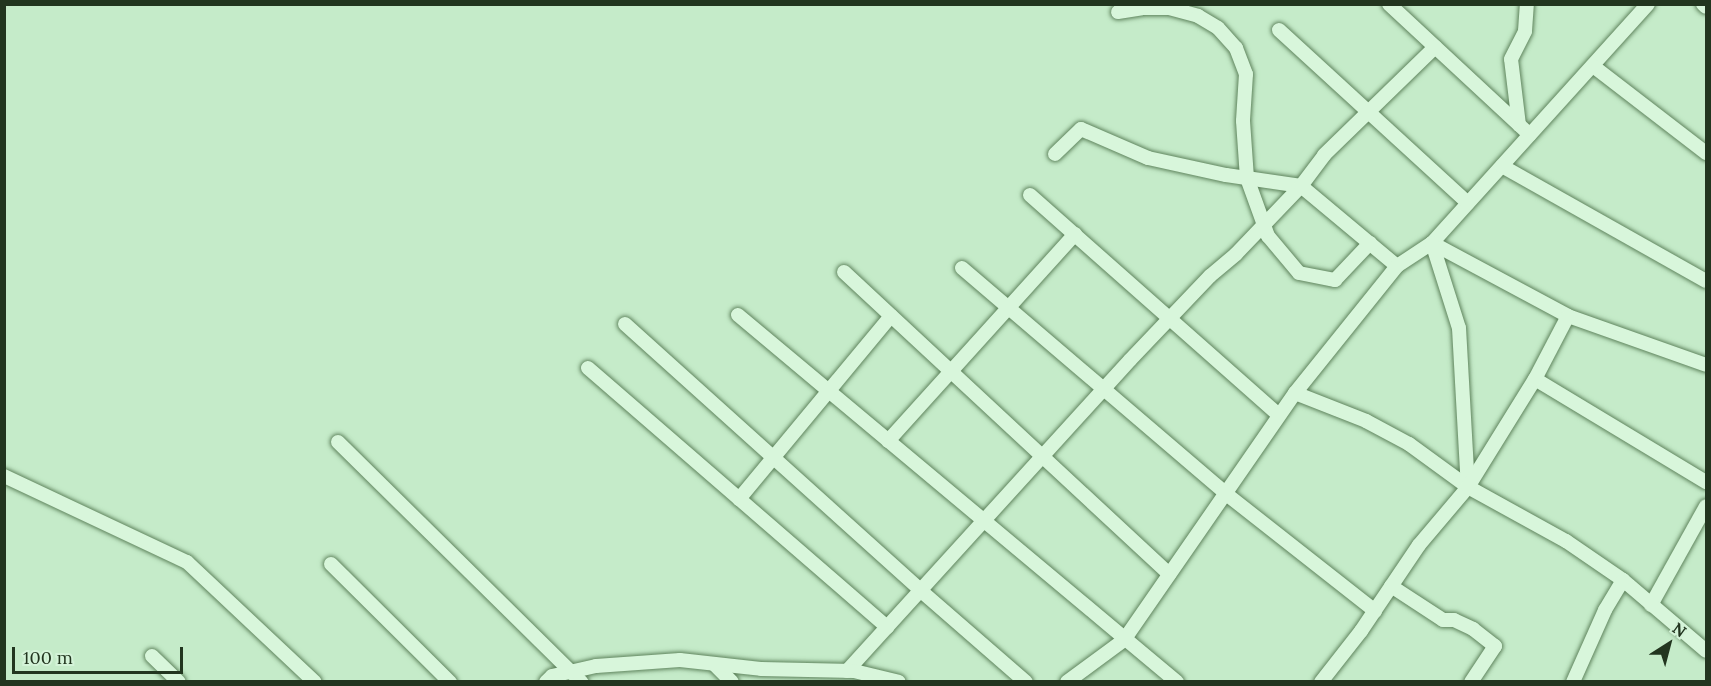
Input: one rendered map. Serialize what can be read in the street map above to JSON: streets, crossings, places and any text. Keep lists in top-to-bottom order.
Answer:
{
  "scale_bar": "100 m",
  "north": "top right"
}
